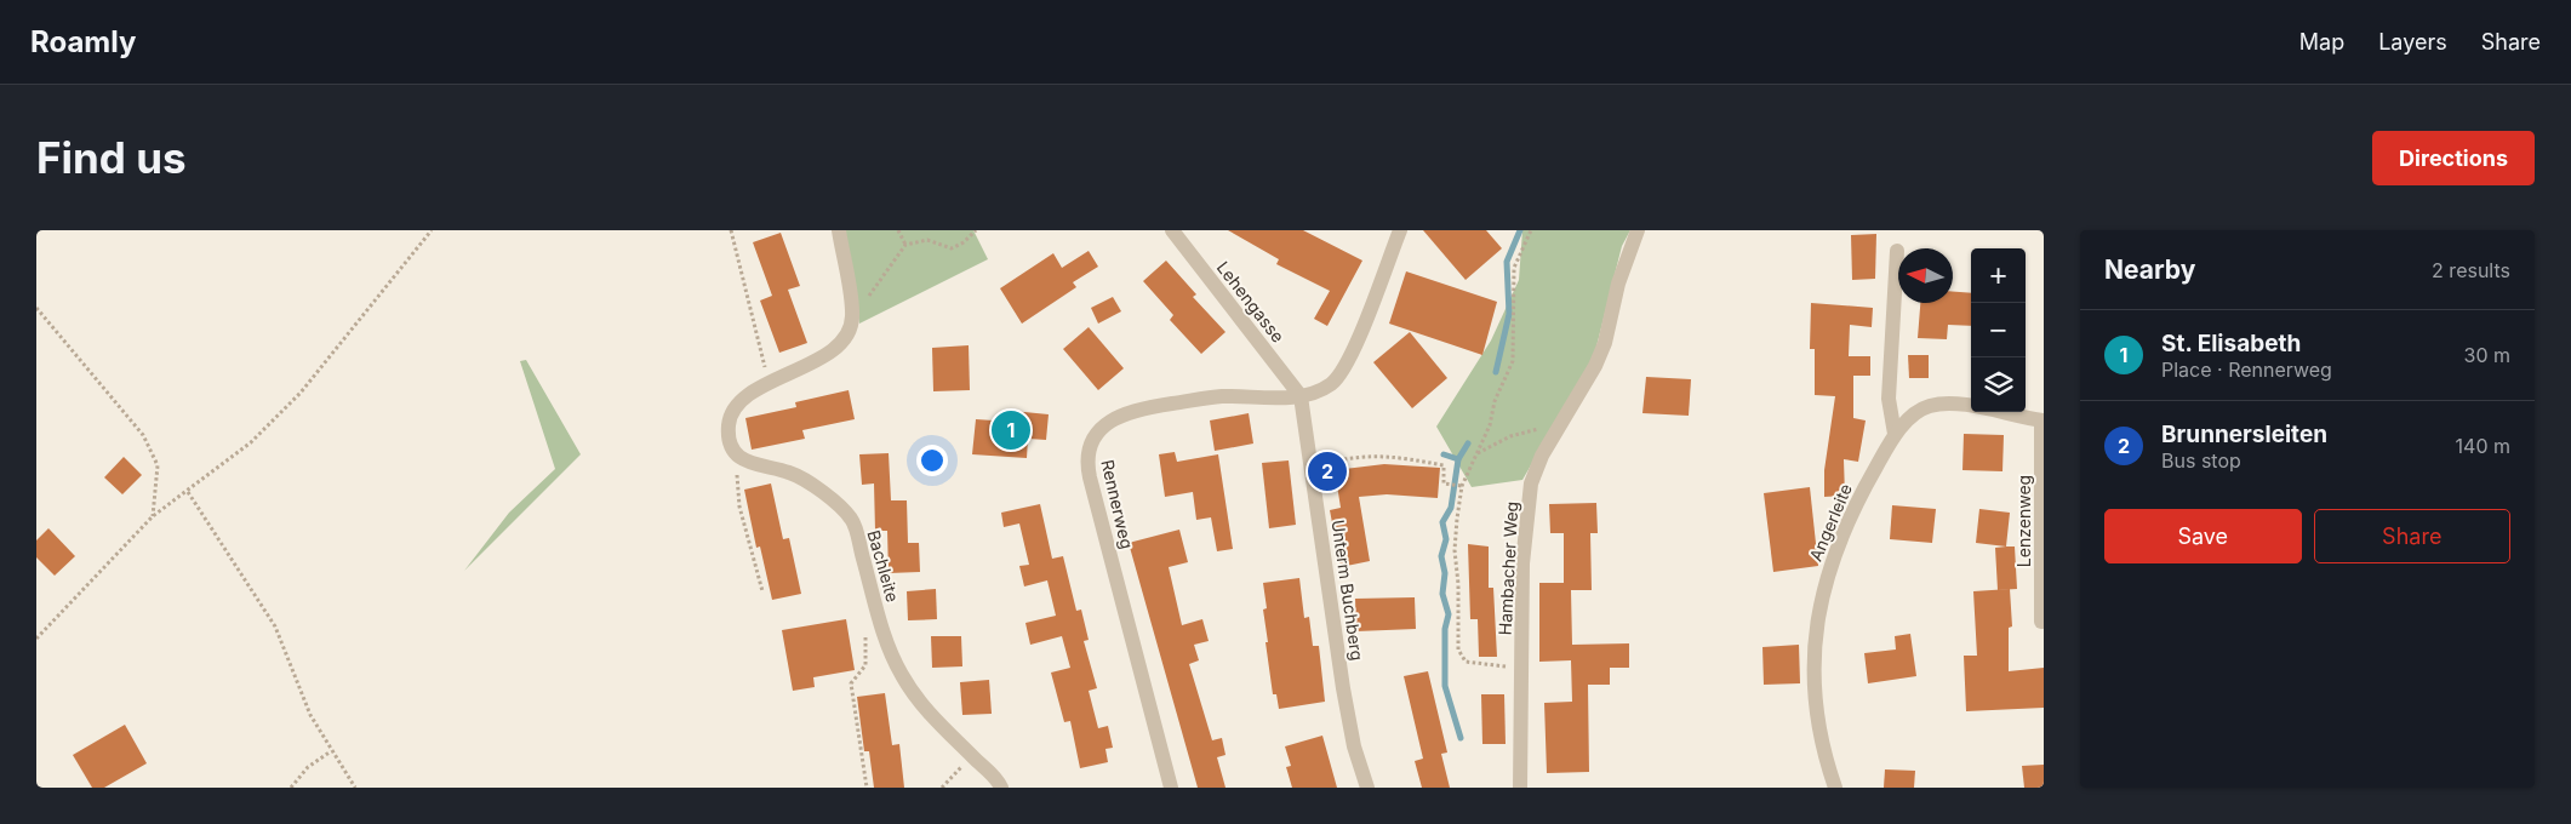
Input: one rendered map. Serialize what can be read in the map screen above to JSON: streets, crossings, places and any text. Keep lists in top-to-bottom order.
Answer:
{
  "streets": {
    "street": [
      "Lehengasse",
      "Rennerweg",
      "Lenzenweg",
      "Angerleite",
      "Bachleite",
      "Hambacher Weg",
      "Unterm Buchberg"
    ]
  },
  "crossings": [
    ["Lehengasse", "Rennerweg"],
    ["Lehengasse", "Unterm Buchberg"],
    ["Rennerweg", "Unterm Buchberg"],
    ["Lenzenweg", "Angerleite"]
  ],
  "north": "left",
  "page": {
    "header": "Roamly",
    "nav": ["Map", "Layers", "Share"],
    "buttons": [
      "Directions",
      ["Save", "Share"]
    ],
    "title": "Find us",
    "heading": ["Nearby", "2 results"],
    "map_buttons": ["+", "−"],
    "list": [
      {
        "mark": "1",
        "name": "St. Elisabeth",
        "note": "Place · Rennerweg",
        "value": "30 m"
      },
      {
        "mark": "2",
        "name": "Brunnersleiten",
        "note": "Bus stop",
        "value": "140 m"
      }
    ],
    "pins": ["1", "2"]
  }
}
